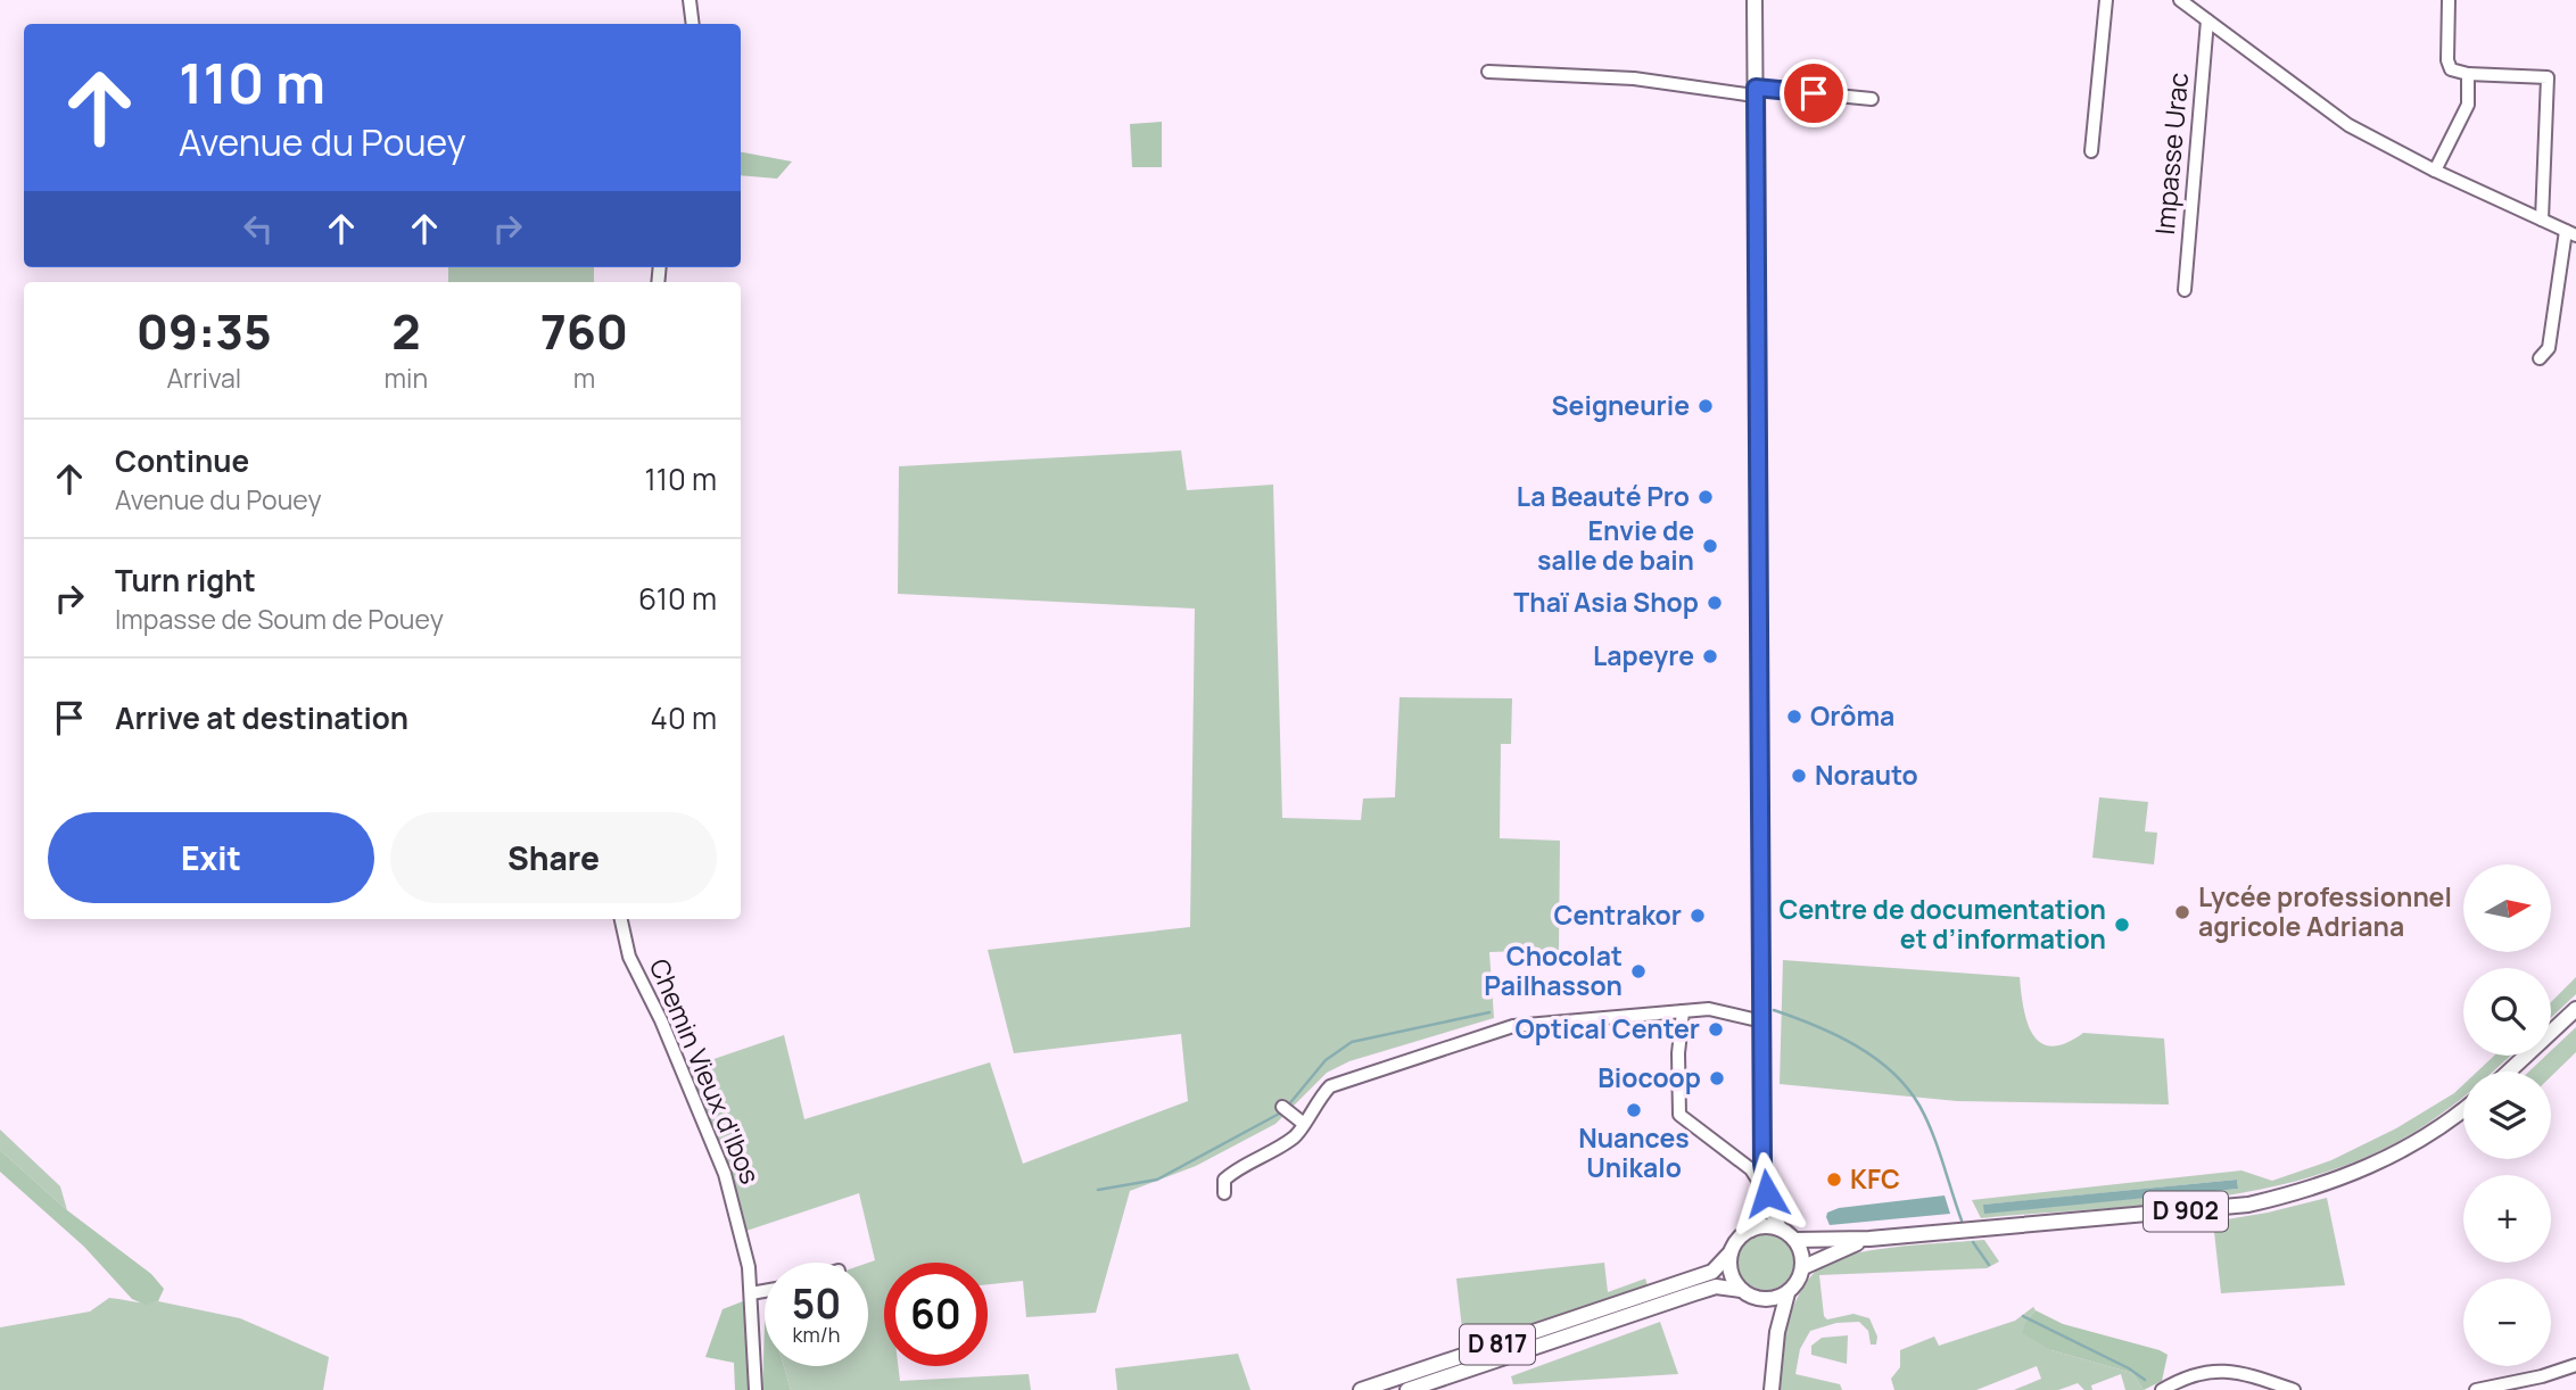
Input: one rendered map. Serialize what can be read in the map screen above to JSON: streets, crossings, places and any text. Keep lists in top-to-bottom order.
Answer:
{
  "streets": {
    "main road": ["D 902", "D 817"],
    "street": ["Impasse Urac", "Chemin Vieux d'Ibos"]
  },
  "crossings": [
    ["D 902", "D 817"]
  ],
  "places": [
    "Seigneurie",
    "La Beauté Pro",
    "Envie de salle de bain",
    "Thaï Asia Shop",
    "Lapeyre",
    "Orôma",
    "Norauto",
    "Lycée professionnel agricole Adriana",
    "Centrakor",
    "Centre de documentation et d’information",
    "Chocolat Pailhasson",
    "Optical Center",
    "Biocoop",
    "Nuances Unikalo",
    "KFC"
  ],
  "north": "right",
  "page": {
    "turn": ["110 m", "Avenue du Pouey"],
    "eta": [
      "09:35",
      "Arrival",
      "2",
      "min",
      "760",
      "m"
    ],
    "list": [
      {
        "name": "Continue",
        "note": "Avenue du Pouey",
        "value": "110 m"
      },
      {
        "name": "Turn right",
        "note": "Impasse de Soum de Pouey",
        "value": "610 m"
      },
      {
        "name": "Arrive at destination",
        "value": "40 m"
      }
    ],
    "buttons": ["Exit", "Share"],
    "map_buttons": ["+", "−"],
    "speed": "50 km/h",
    "limit": "60"
  }
}
